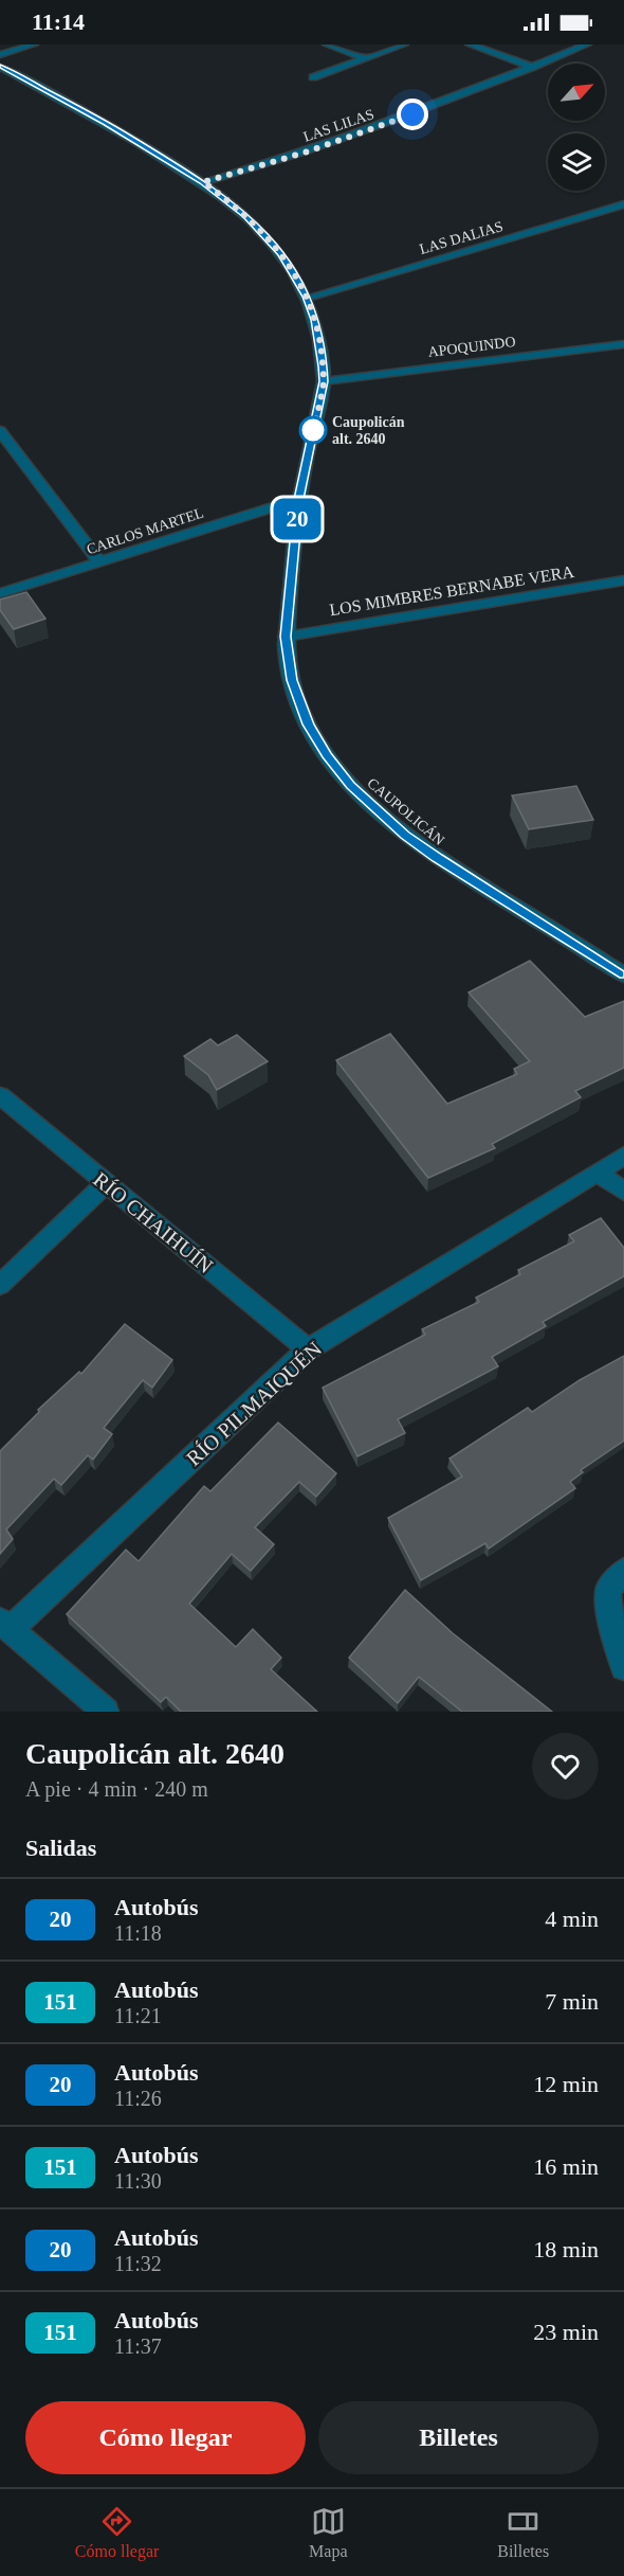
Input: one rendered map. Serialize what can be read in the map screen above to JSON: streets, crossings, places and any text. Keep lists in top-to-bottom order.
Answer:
{
  "streets": {
    "street": [
      "LAS LILAS",
      "LAS DALIAS",
      "APOQUINDO",
      "CARLOS MARTEL",
      "LOS MIMBRES BERNABE VERA",
      "CAUPOLICÁN",
      "RÍO CHAIHUÍN",
      "RÍO PILMAIQUÉN"
    ]
  },
  "crossings": [
    ["LAS LILAS", "CAUPOLICÁN"],
    ["LAS DALIAS", "CAUPOLICÁN"],
    ["APOQUINDO", "CAUPOLICÁN"],
    ["CARLOS MARTEL", "CAUPOLICÁN"],
    ["LOS MIMBRES BERNABE VERA", "CAUPOLICÁN"],
    ["RÍO CHAIHUÍN", "RÍO PILMAIQUÉN"]
  ],
  "places": ["Caupolicán alt. 2640"],
  "lines": ["bus line 20"],
  "north": "top right",
  "page": {
    "status": "11:14",
    "on_map": "20",
    "heading": [
      ["Caupolicán alt. 2640", "A pie · 4 min · 240 m"],
      "Salidas"
    ],
    "list": [
      {
        "mark": "20",
        "name": "Autobús",
        "note": "11:18",
        "value": "4 min"
      },
      {
        "mark": "151",
        "name": "Autobús",
        "note": "11:21",
        "value": "7 min"
      },
      {
        "mark": "20",
        "name": "Autobús",
        "note": "11:26",
        "value": "12 min"
      },
      {
        "mark": "151",
        "name": "Autobús",
        "note": "11:30",
        "value": "16 min"
      },
      {
        "mark": "20",
        "name": "Autobús",
        "note": "11:32",
        "value": "18 min"
      },
      {
        "mark": "151",
        "name": "Autobús",
        "note": "11:37",
        "value": "23 min"
      }
    ],
    "buttons": ["Cómo llegar", "Billetes"],
    "tabs": ["Cómo llegar", "Mapa", "Billetes"]
  }
}
